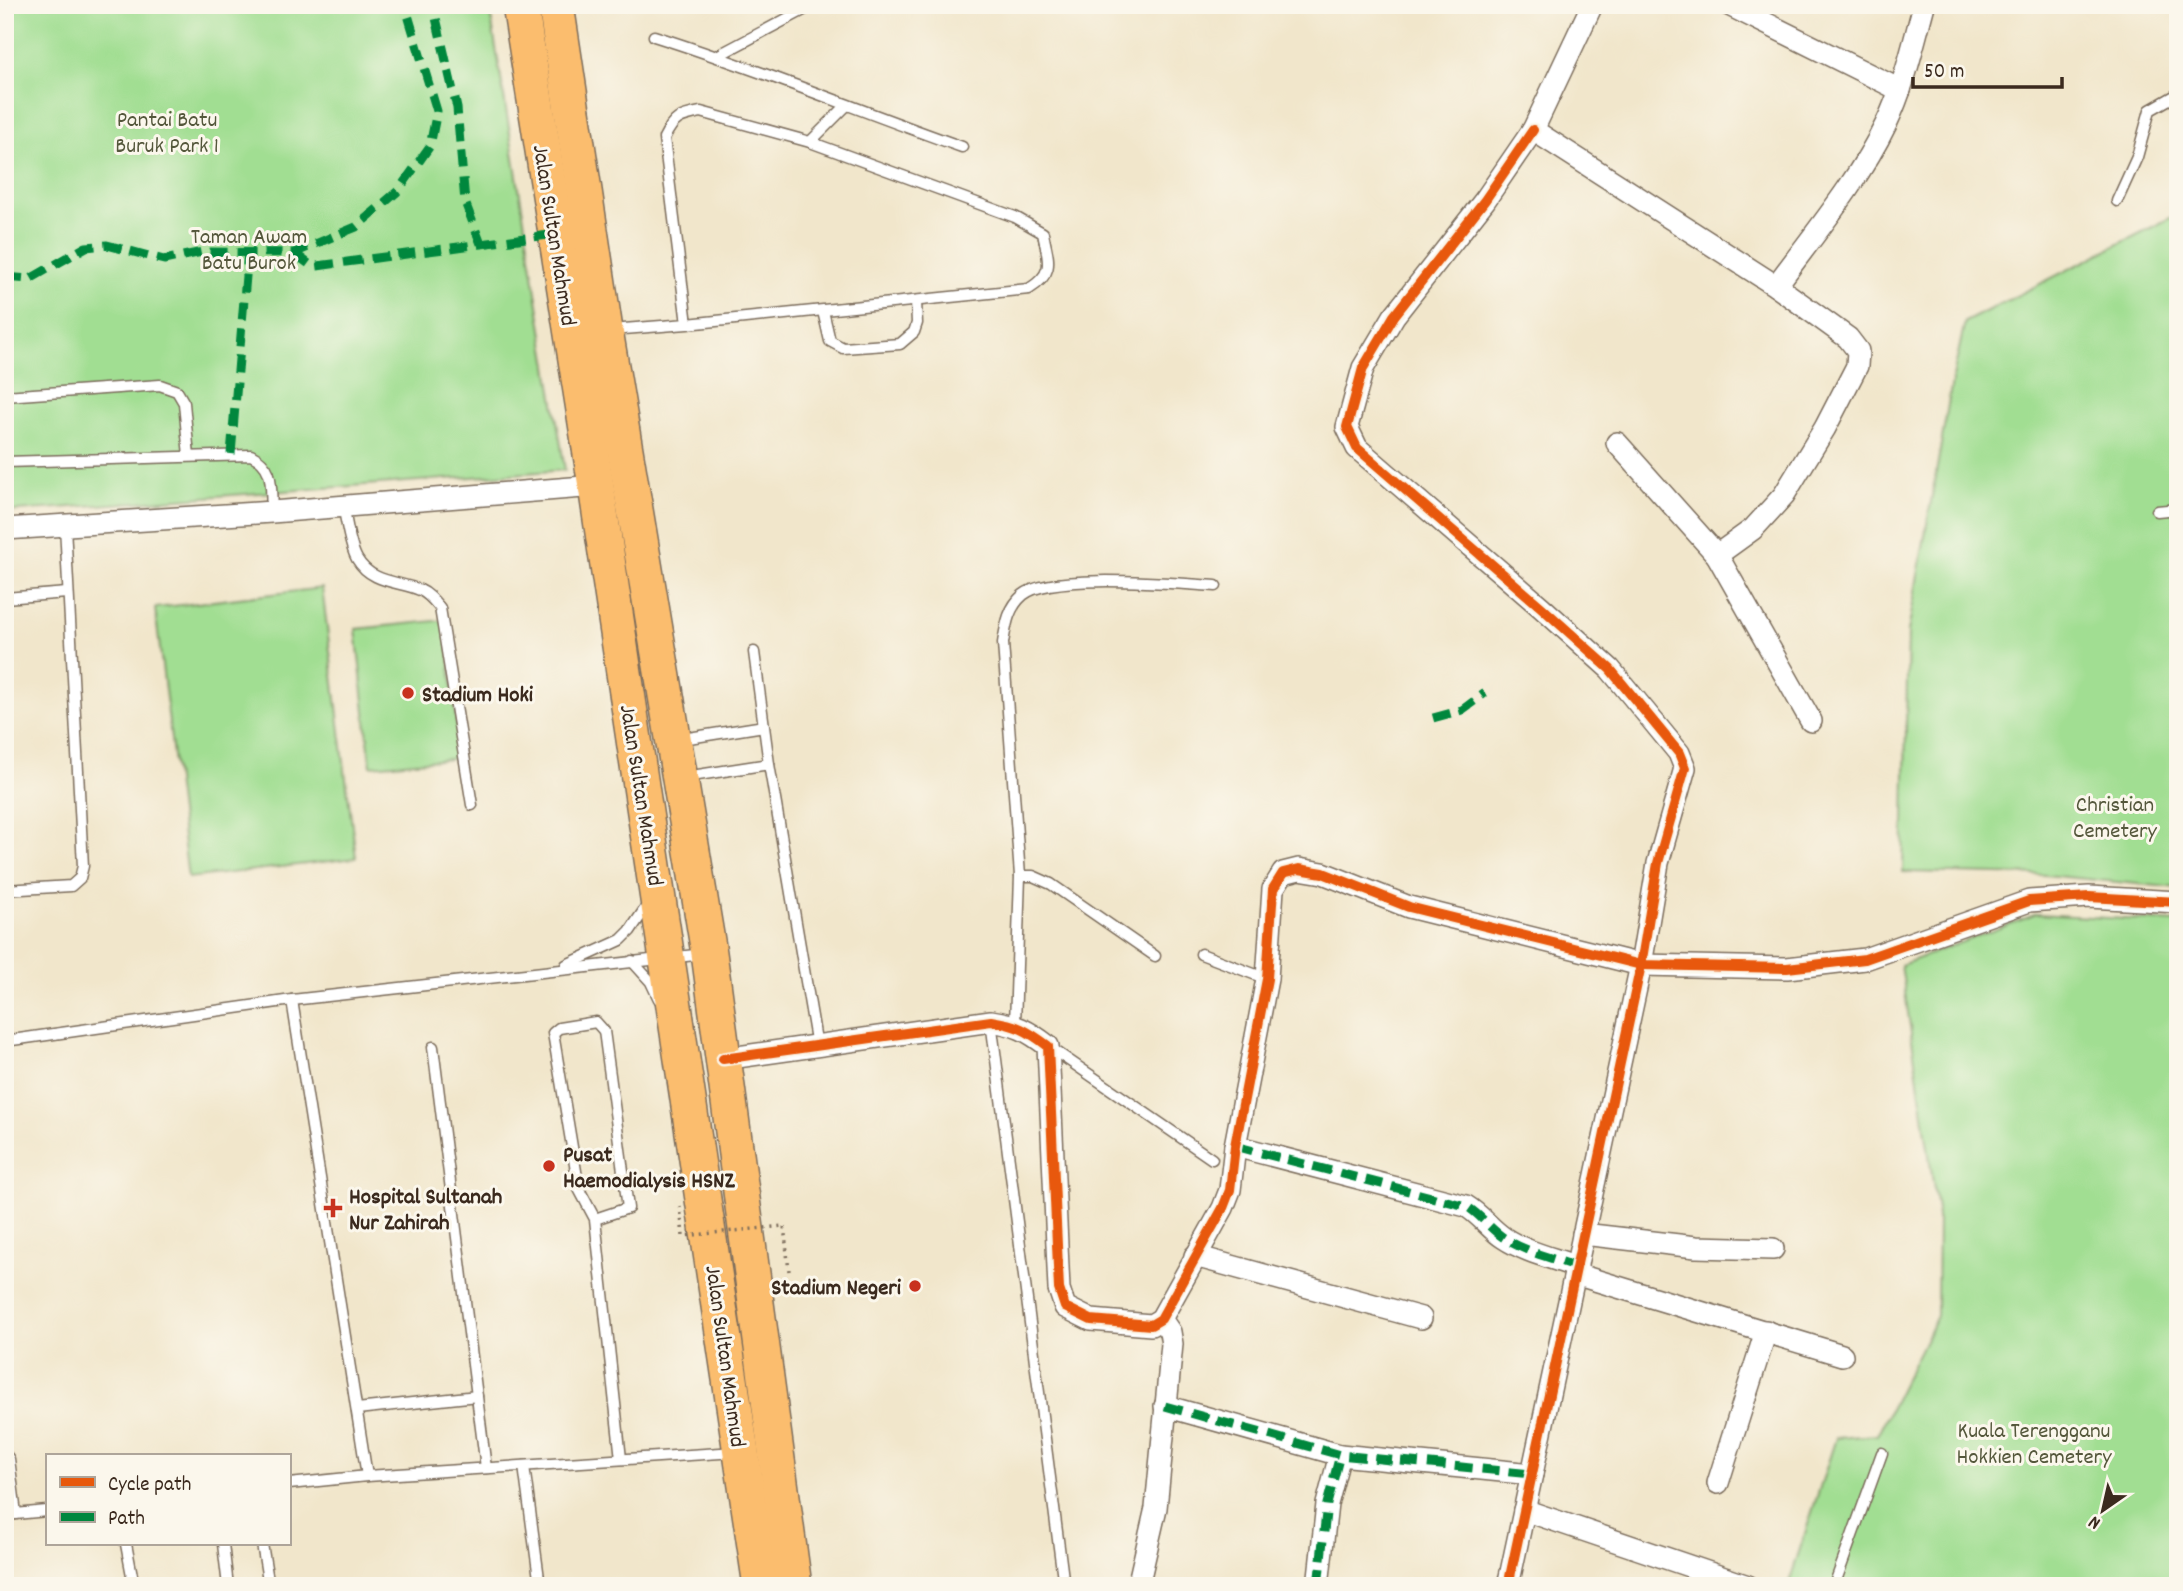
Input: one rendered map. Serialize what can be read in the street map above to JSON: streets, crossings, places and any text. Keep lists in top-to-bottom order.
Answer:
{
  "streets": {
    "main road": ["Jalan Sultan Mahmud"]
  },
  "parks": [
    "Pantai Batu Buruk Park 1",
    "Taman Awam Batu Burok",
    "Christian Cemetery",
    "Kuala Terengganu Hokkien Cemetery"
  ],
  "places": {
    "other": ["Stadium Hoki", "Pusat Haemodialysis HSNZ", "Stadium Negeri"],
    "health": ["Hospital Sultanah Nur Zahirah"]
  },
  "legend": ["Cycle path", "Path"],
  "scale_bar": "50 m",
  "north": "bottom left"
}
